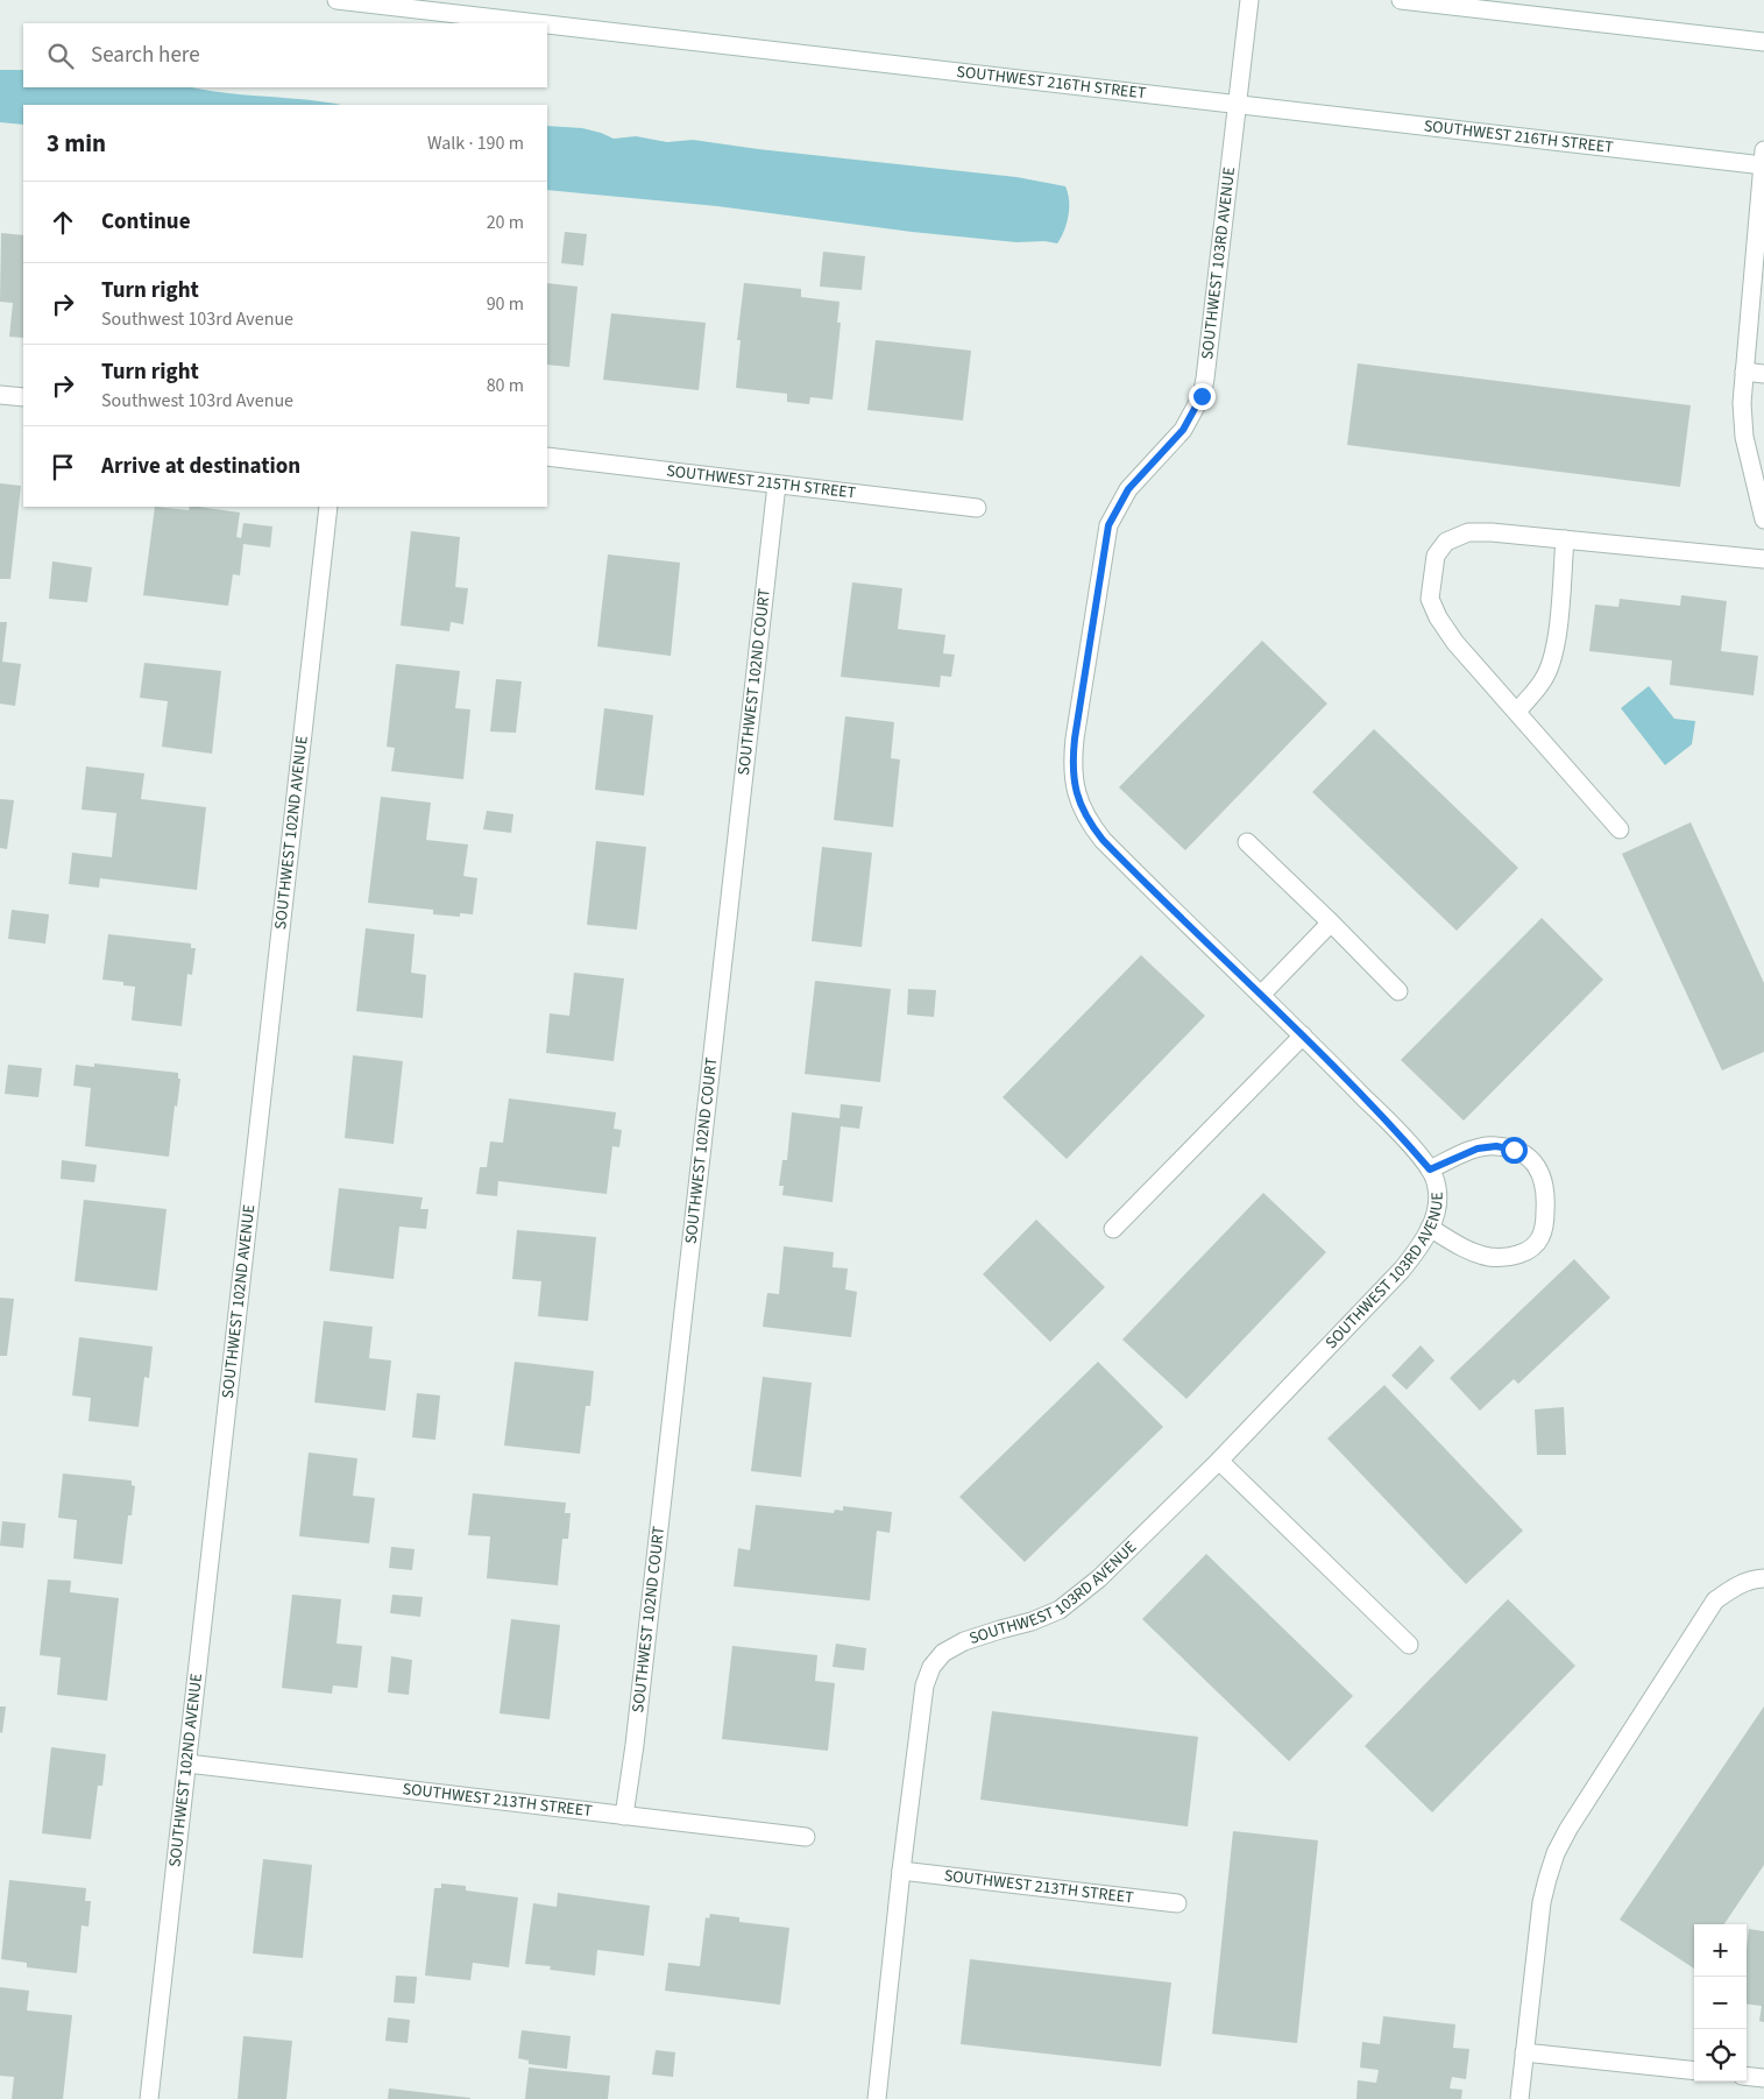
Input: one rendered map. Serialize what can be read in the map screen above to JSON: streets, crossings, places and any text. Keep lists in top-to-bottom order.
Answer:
{
  "streets": {
    "street": [
      "SOUTHWEST 216TH STREET",
      "SOUTHWEST 103RD AVENUE",
      "SOUTHWEST 215TH STREET",
      "SOUTHWEST 102ND COURT",
      "SOUTHWEST 102ND AVENUE",
      "SOUTHWEST 213TH STREET"
    ]
  },
  "crossings": [
    ["SOUTHWEST 216TH STREET", "SOUTHWEST 103RD AVENUE"],
    ["SOUTHWEST 103RD AVENUE", "SOUTHWEST 213TH STREET"],
    ["SOUTHWEST 215TH STREET", "SOUTHWEST 102ND COURT"],
    ["SOUTHWEST 102ND COURT", "SOUTHWEST 213TH STREET"],
    ["SOUTHWEST 102ND AVENUE", "SOUTHWEST 213TH STREET"]
  ],
  "page": {
    "search": "Search here",
    "heading": ["3 min", "Walk · 190 m"],
    "list": [
      ["Continue", "20 m"],
      ["Turn right", "Southwest 103rd Avenue", "90 m"],
      ["Turn right", "Southwest 103rd Avenue", "80 m"],
      "Arrive at destination"
    ],
    "map_buttons": ["+", "−"]
  }
}
